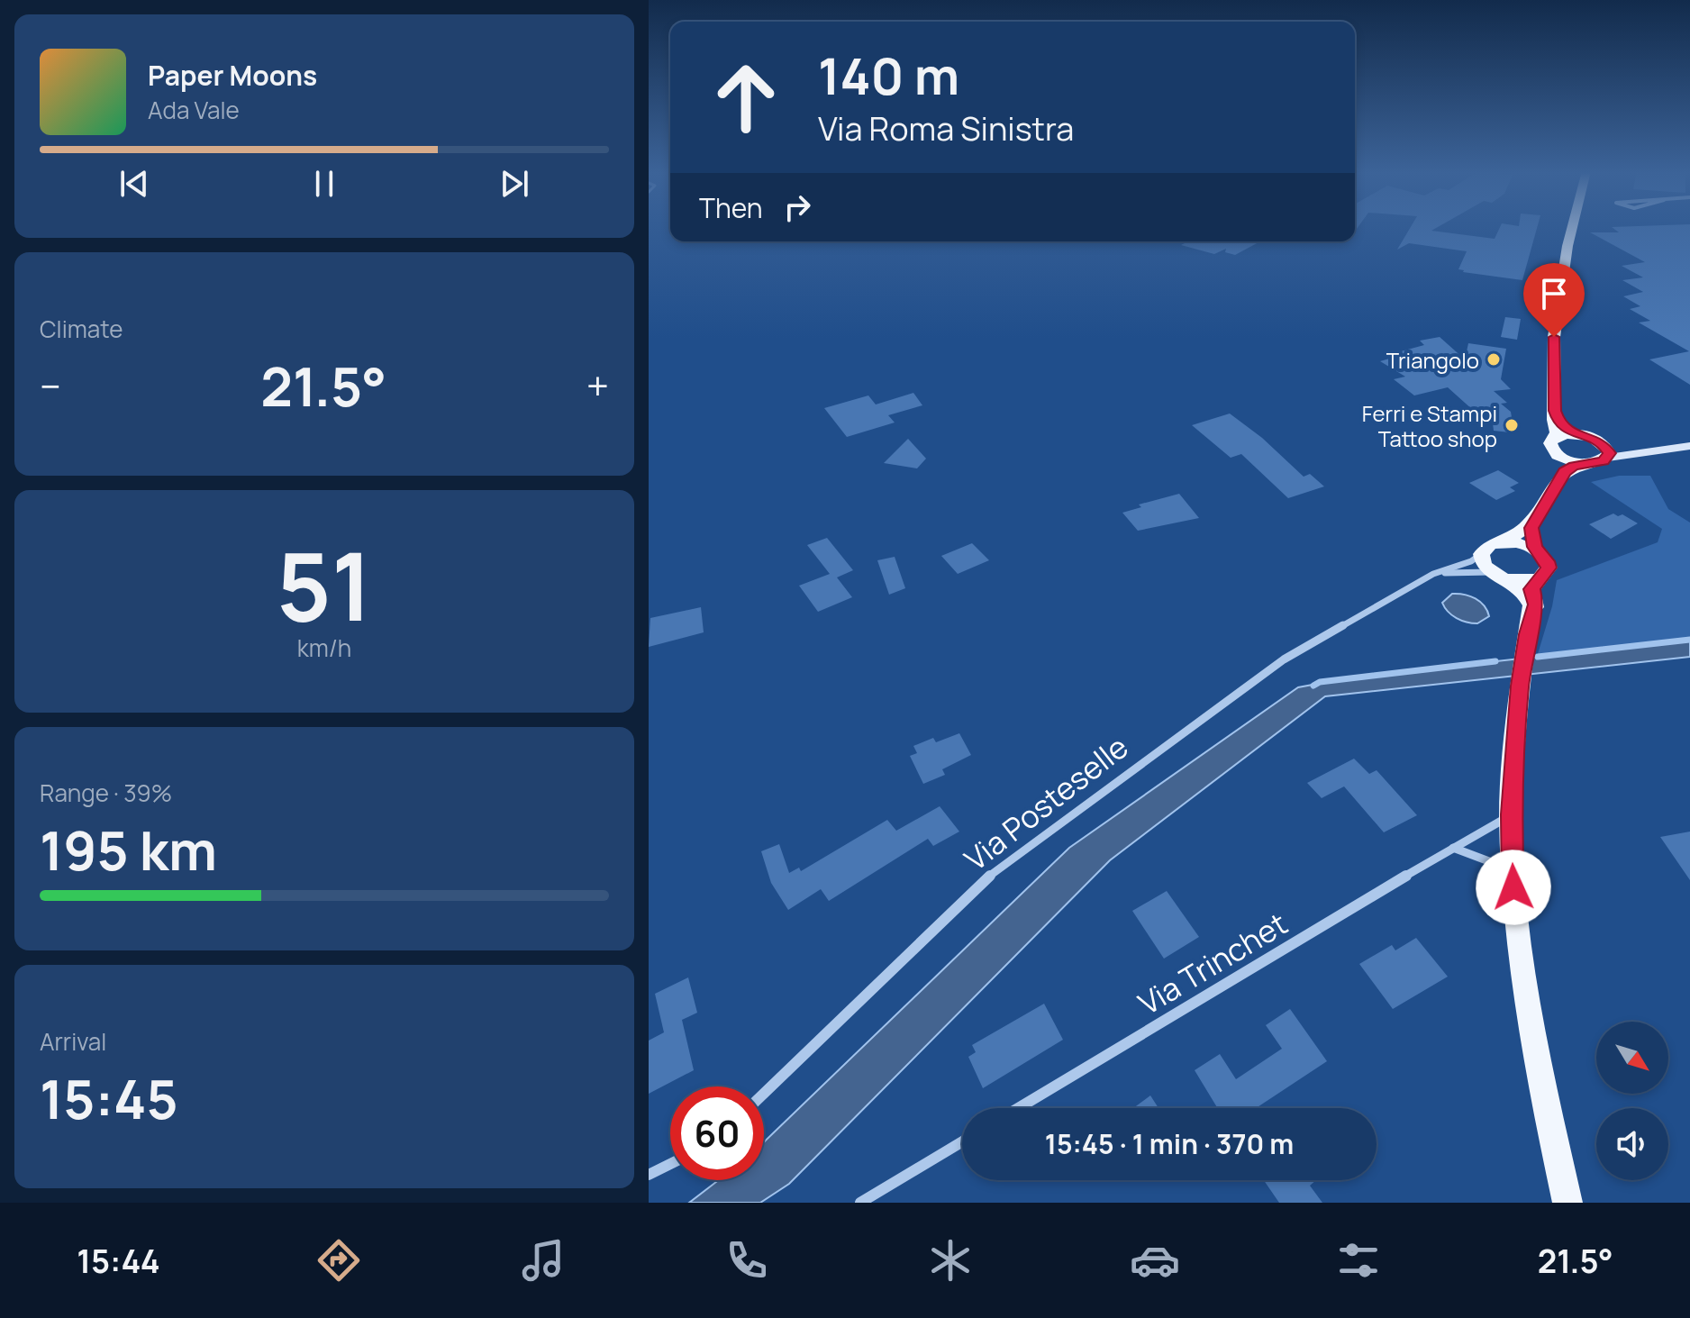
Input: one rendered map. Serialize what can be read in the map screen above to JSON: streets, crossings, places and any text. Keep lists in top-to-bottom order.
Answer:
{
  "streets": {
    "street": ["Via Posteselle", "Via Trinchet"]
  },
  "places": ["Triangolo", "Ferri e Stampi Tattoo shop"],
  "north": "bottom right",
  "page": {
    "turn": ["140 m", "Via Roma Sinistra"],
    "song": ["Paper Moons", "Ada Vale"],
    "then": "Then",
    "tile": [
      "Climate",
      ["51", "km/h"],
      ["Range · 39%", "195 km"],
      ["Arrival", "15:45"]
    ],
    "heat": ["−", "21.5°", "+"],
    "limit": "60",
    "trip": "15:45 · 1 min · 370 m",
    "tabs": ["15:44", "21.5°"]
  }
}
